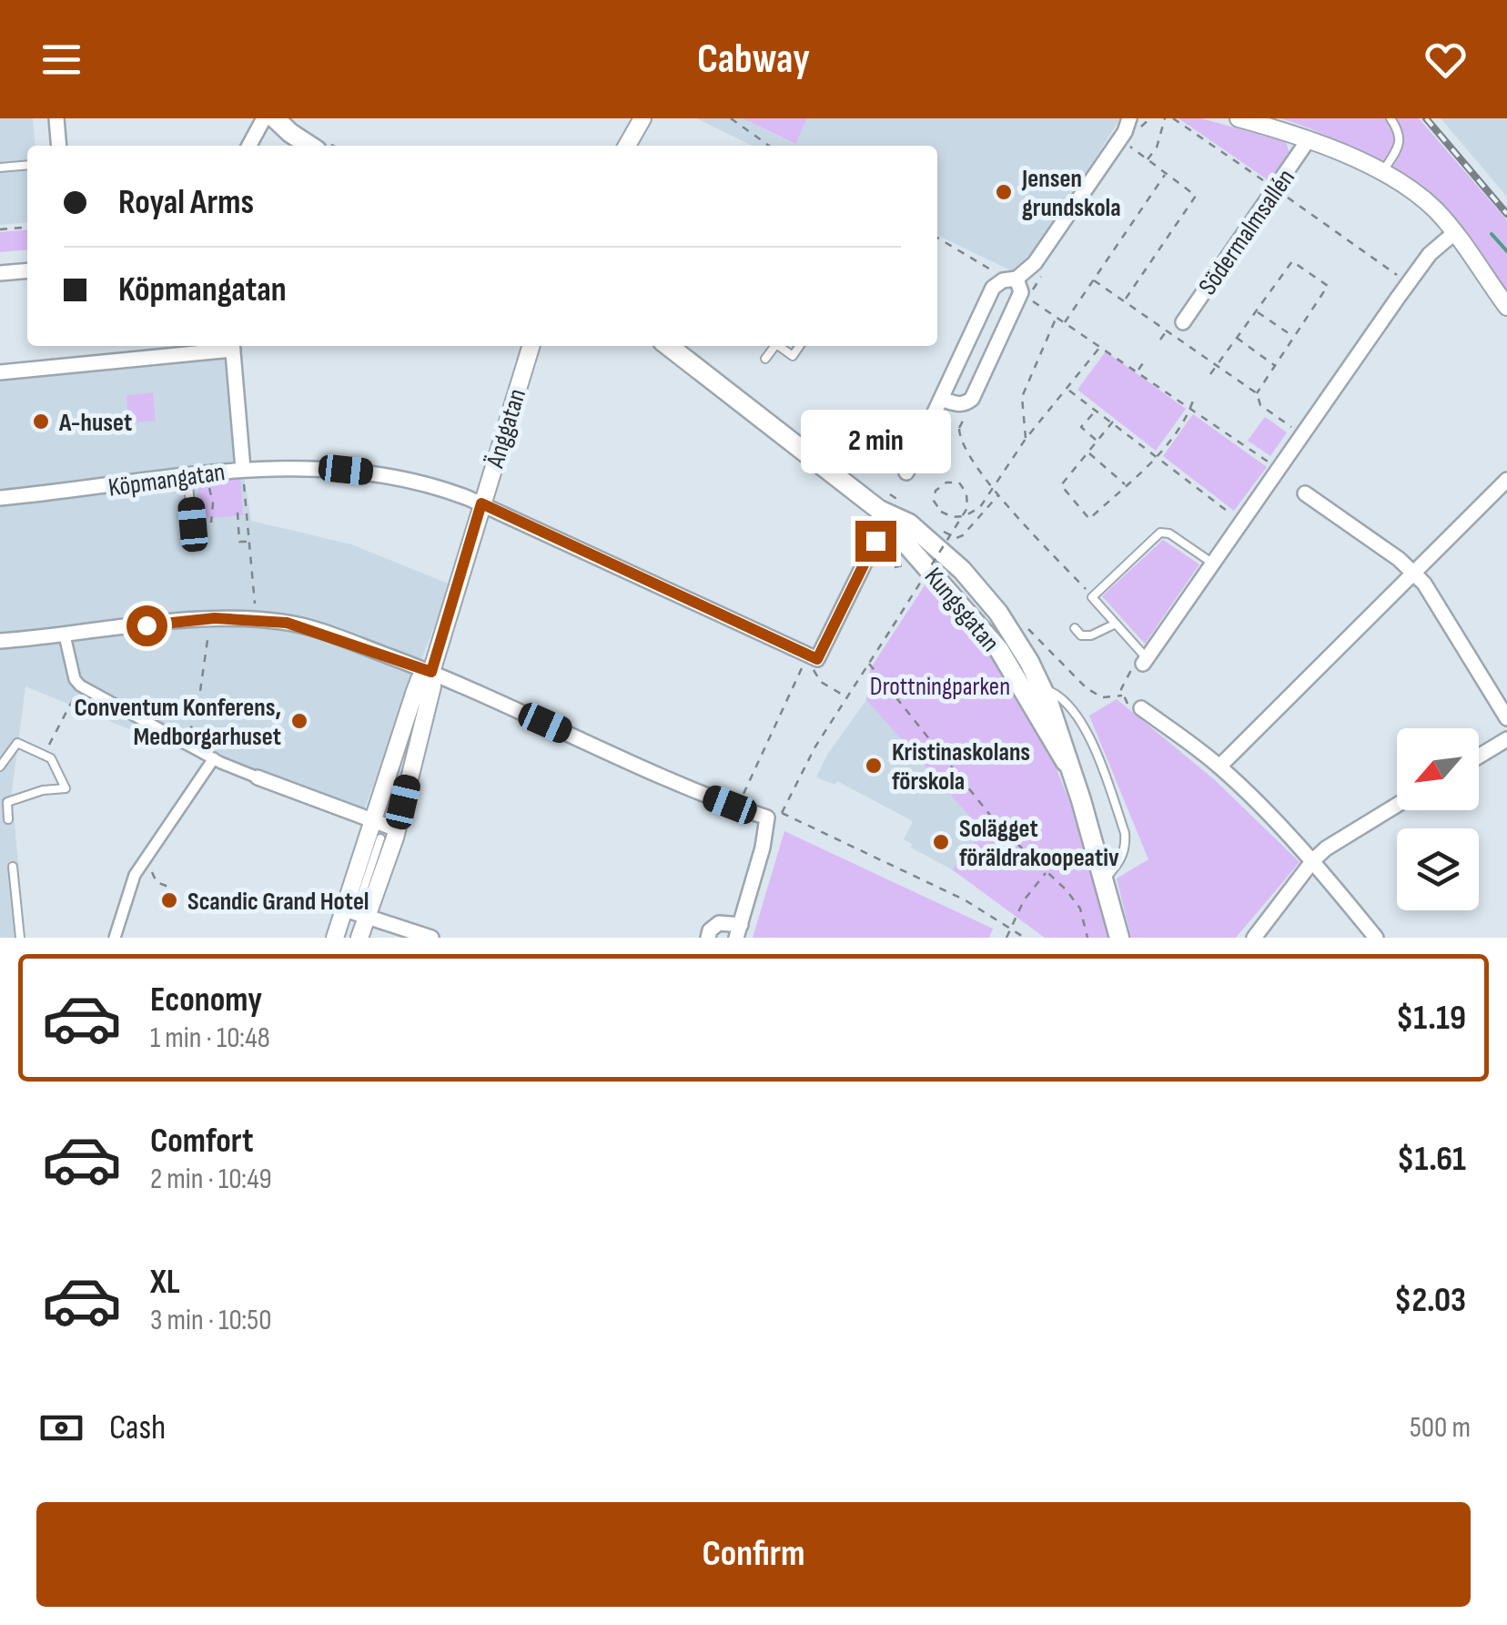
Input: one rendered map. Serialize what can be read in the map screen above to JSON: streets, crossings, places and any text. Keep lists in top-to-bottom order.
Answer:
{
  "streets": {
    "main road": ["Kungsgatan"],
    "street": ["Södermalmsallén", "Änggatan", "Köpmangatan"]
  },
  "crossings": [
    ["Änggatan", "Köpmangatan"]
  ],
  "parks": ["Drottningparken"],
  "places": [
    "Jensen grundskola",
    "A-huset",
    "Conventum Konferens, Medborgarhuset",
    "Kristinaskolans förskola",
    "Solägget föräldrakoopeativ",
    "Scandic Grand Hotel"
  ],
  "north": "bottom left",
  "page": {
    "header": "Cabway",
    "banner": ["Royal Arms", "Köpmangatan"],
    "bubble": "2 min",
    "list": [
      {
        "name": "Economy",
        "note": "1 min · 10:48",
        "value": "$1.19"
      },
      {
        "name": "Comfort",
        "note": "2 min · 10:49",
        "value": "$1.61"
      },
      {
        "name": "XL",
        "note": "3 min · 10:50",
        "value": "$2.03"
      }
    ],
    "pay": ["Cash", "500 m"],
    "buttons": "Confirm"
  }
}
